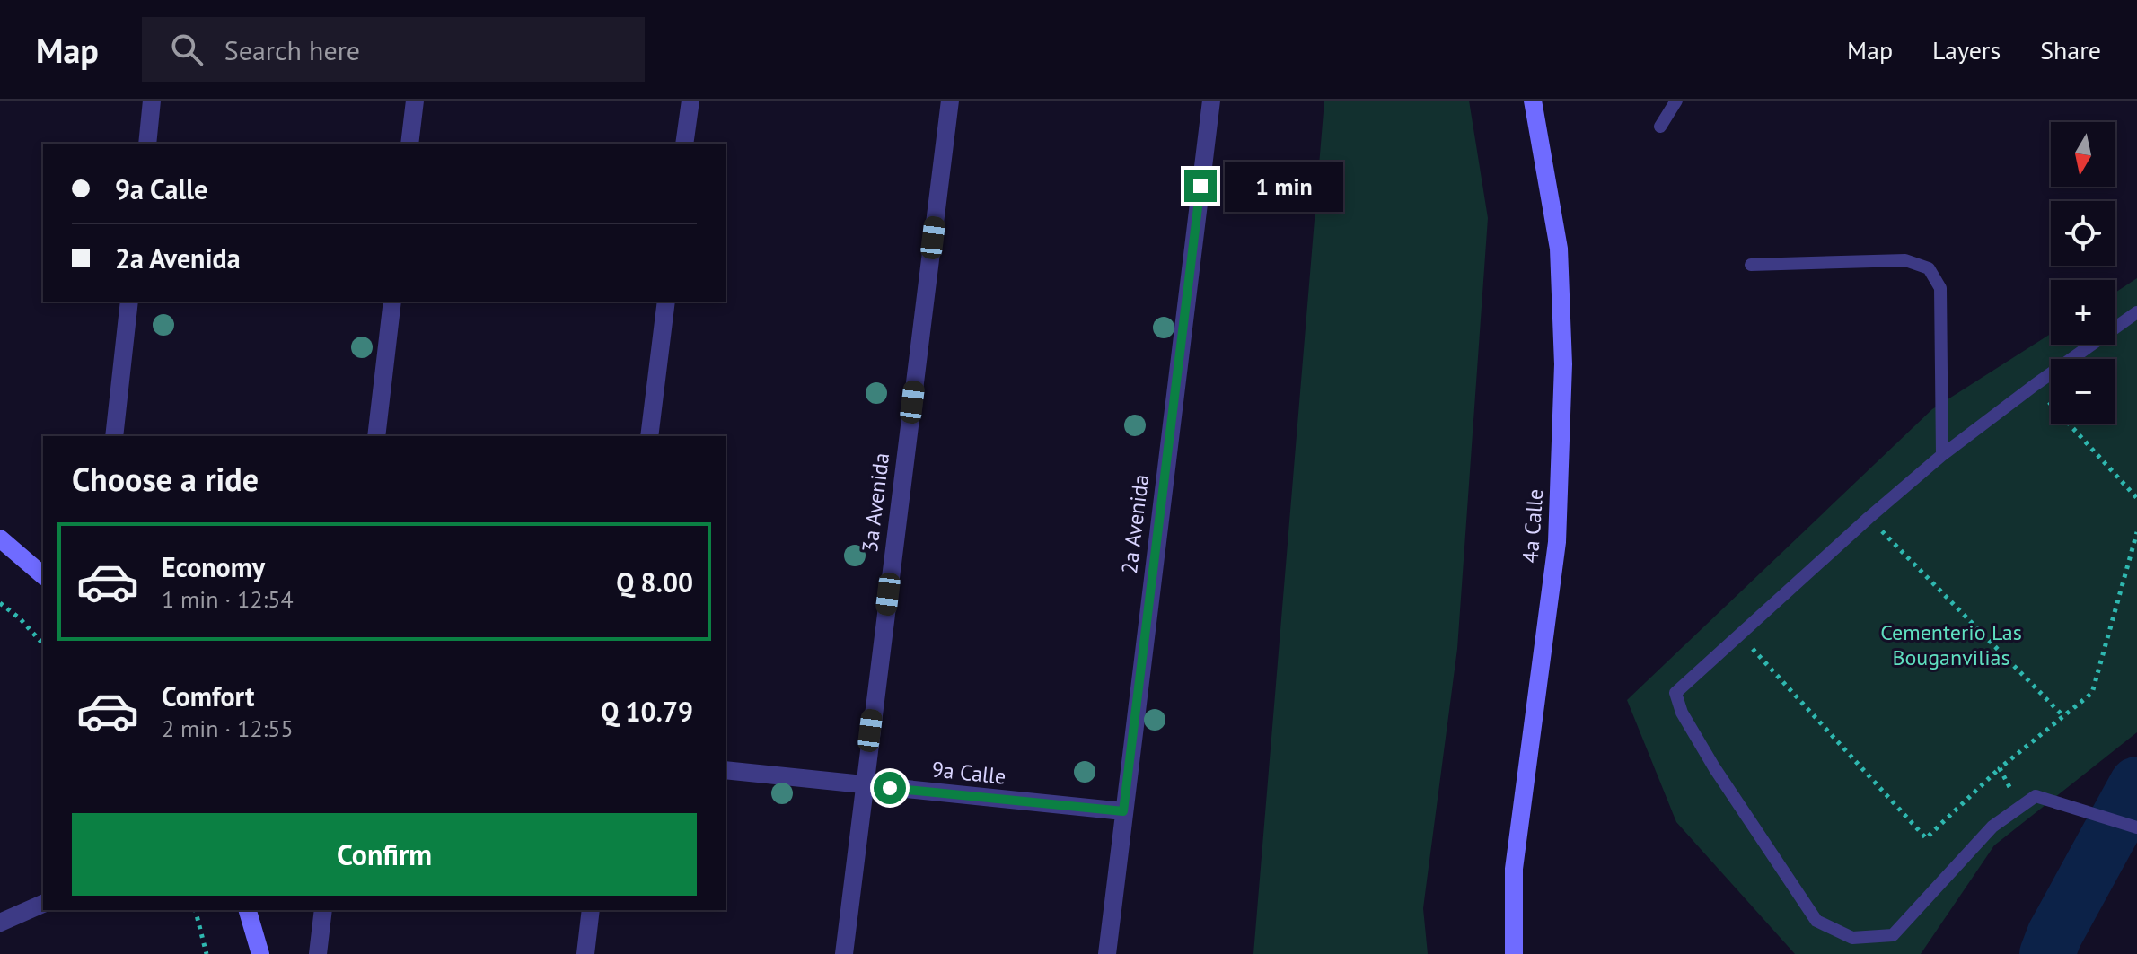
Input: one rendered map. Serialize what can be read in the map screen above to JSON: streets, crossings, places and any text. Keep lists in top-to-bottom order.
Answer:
{
  "streets": {
    "main road": ["4a Calle"],
    "street": ["3a Avenida", "2a Avenida", "9a Calle"]
  },
  "crossings": [
    ["3a Avenida", "9a Calle"],
    ["2a Avenida", "9a Calle"]
  ],
  "parks": ["Cementerio Las Bouganvilias"],
  "north": "bottom",
  "page": {
    "header": "Map",
    "search": "Search here",
    "nav": ["Map", "Layers", "Share"],
    "map_buttons": ["+", "−"],
    "banner": ["9a Calle", "2a Avenida"],
    "bubble": "1 min",
    "heading": "Choose a ride",
    "list": [
      {
        "name": "Economy",
        "note": "1 min · 12:54",
        "value": "Q 8.00"
      },
      {
        "name": "Comfort",
        "note": "2 min · 12:55",
        "value": "Q 10.79"
      }
    ],
    "buttons": "Confirm"
  }
}
